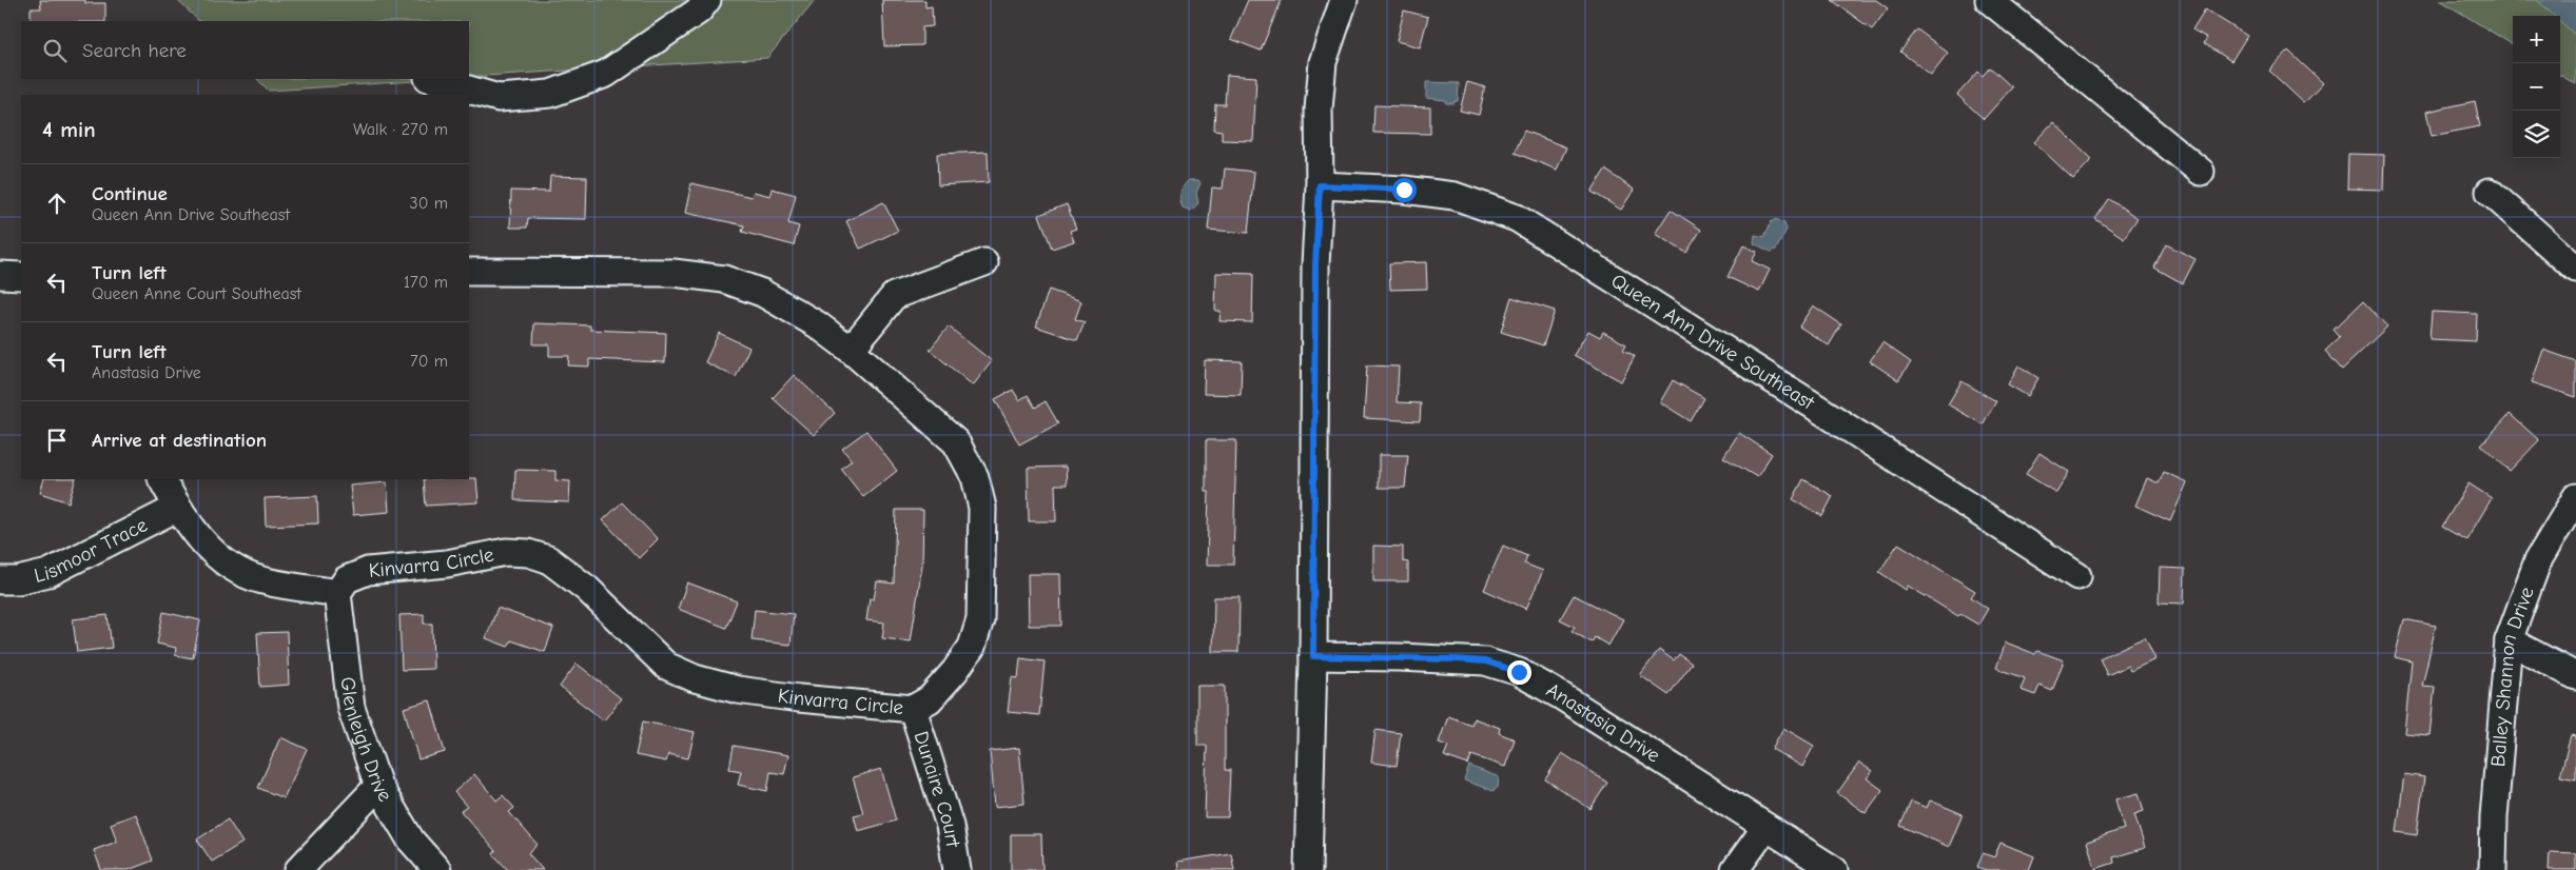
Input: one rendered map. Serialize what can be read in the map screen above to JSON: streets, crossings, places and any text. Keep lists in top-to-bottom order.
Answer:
{
  "streets": {
    "street": [
      "Queen Ann Drive Southeast",
      "Lismoor Trace",
      "Kinvarra Circle",
      "Balley Shannon Drive",
      "Anastasia Drive",
      "Glenleigh Drive",
      "Dunaire Court"
    ]
  },
  "crossings": [
    ["Kinvarra Circle", "Glenleigh Drive"],
    ["Kinvarra Circle", "Dunaire Court"]
  ],
  "page": {
    "map_buttons": ["+", "−"],
    "search": "Search here",
    "heading": ["4 min", "Walk · 270 m"],
    "list": [
      ["Continue", "Queen Ann Drive Southeast", "30 m"],
      ["Turn left", "Queen Anne Court Southeast", "170 m"],
      ["Turn left", "Anastasia Drive", "70 m"],
      "Arrive at destination"
    ]
  }
}
